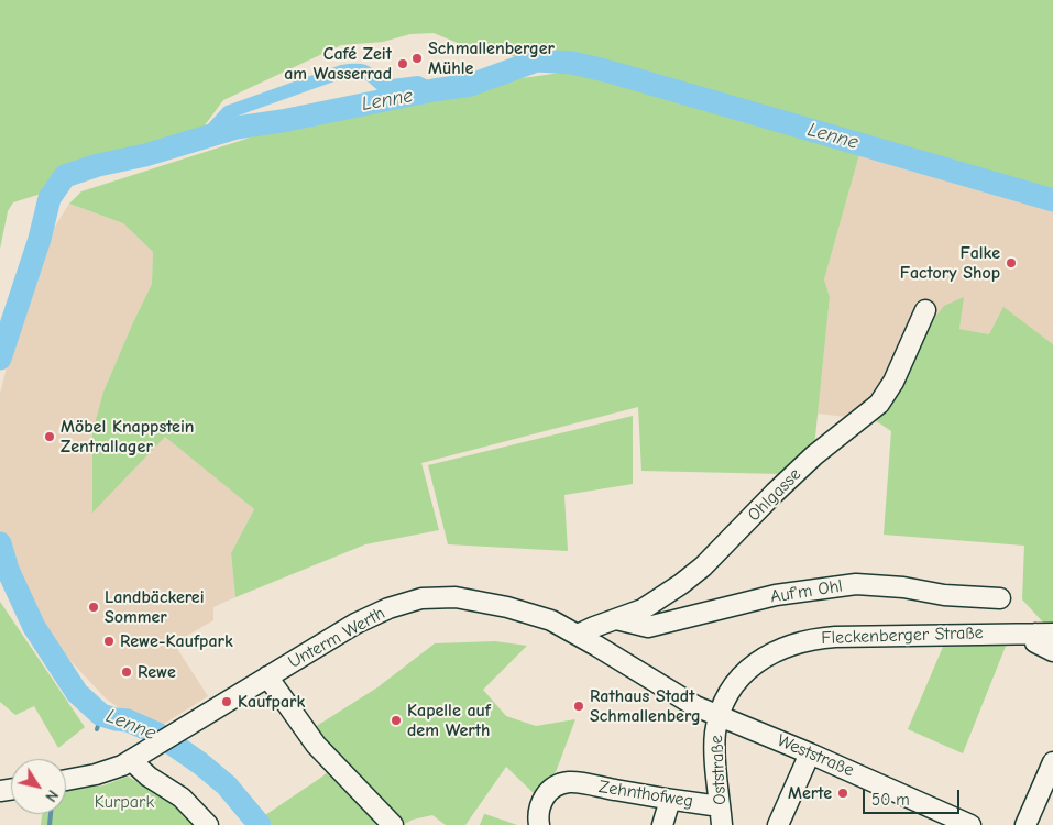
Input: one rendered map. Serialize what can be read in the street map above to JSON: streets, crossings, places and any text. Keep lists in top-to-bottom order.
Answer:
{
  "streets": {
    "street": [
      "Ohlgasse",
      "Auf'm Ohl",
      "Fleckenberger Straße",
      "Unterm Werth",
      "Weststraße",
      "Oststraße",
      "Zehnthofweg"
    ]
  },
  "crossings": [
    ["Ohlgasse", "Auf'm Ohl"],
    ["Ohlgasse", "Unterm Werth"],
    ["Fleckenberger Straße", "Unterm Werth"],
    ["Fleckenberger Straße", "Weststraße"],
    ["Fleckenberger Straße", "Oststraße"],
    ["Unterm Werth", "Weststraße"],
    ["Unterm Werth", "Oststraße"],
    ["Weststraße", "Oststraße"],
    ["Oststraße", "Zehnthofweg"]
  ],
  "water": ["Lenne"],
  "parks": ["Kurpark"],
  "places": [
    "Schmallenberger Mühle",
    "Café Zeit am Wasserrad",
    "Falke Factory Shop",
    "Möbel Knappstein Zentrallager",
    "Landbäckerei Sommer",
    "Rewe-Kaufpark",
    "Rewe",
    "Kaufpark",
    "Rathaus Stadt Schmallenberg",
    "Kapelle auf dem Werth",
    "Merte"
  ],
  "scale_bar": "50 m",
  "north": "bottom right"
}
